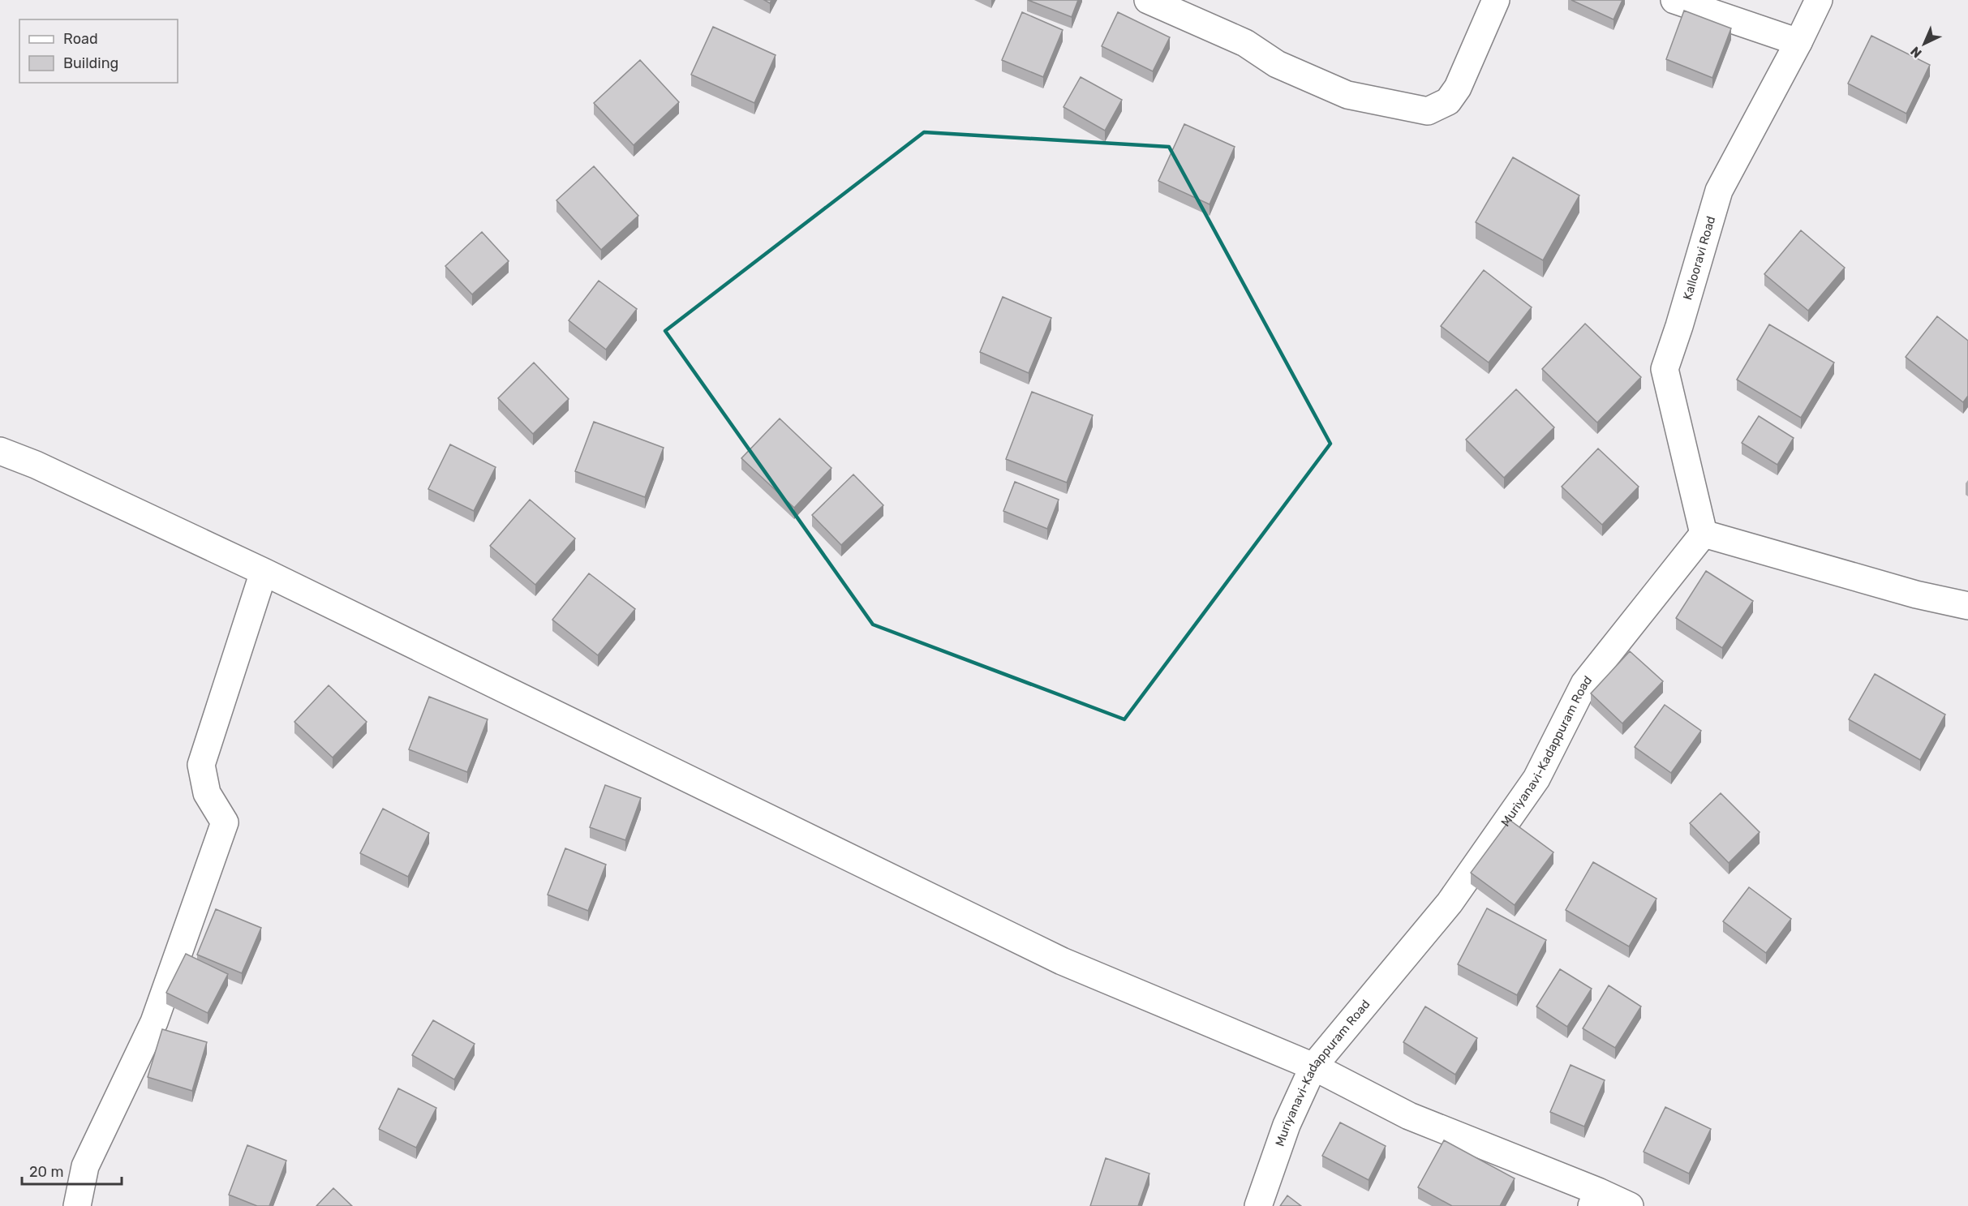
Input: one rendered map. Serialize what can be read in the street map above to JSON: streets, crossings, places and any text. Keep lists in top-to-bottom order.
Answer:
{
  "streets": {
    "street": ["Kallooravi Road", "Muriyanavi-Kadappuram Road"]
  },
  "crossings": [
    ["Kallooravi Road", "Muriyanavi-Kadappuram Road"]
  ],
  "legend": ["Road", "Building"],
  "scale_bar": "20 m",
  "north": "bottom left"
}
